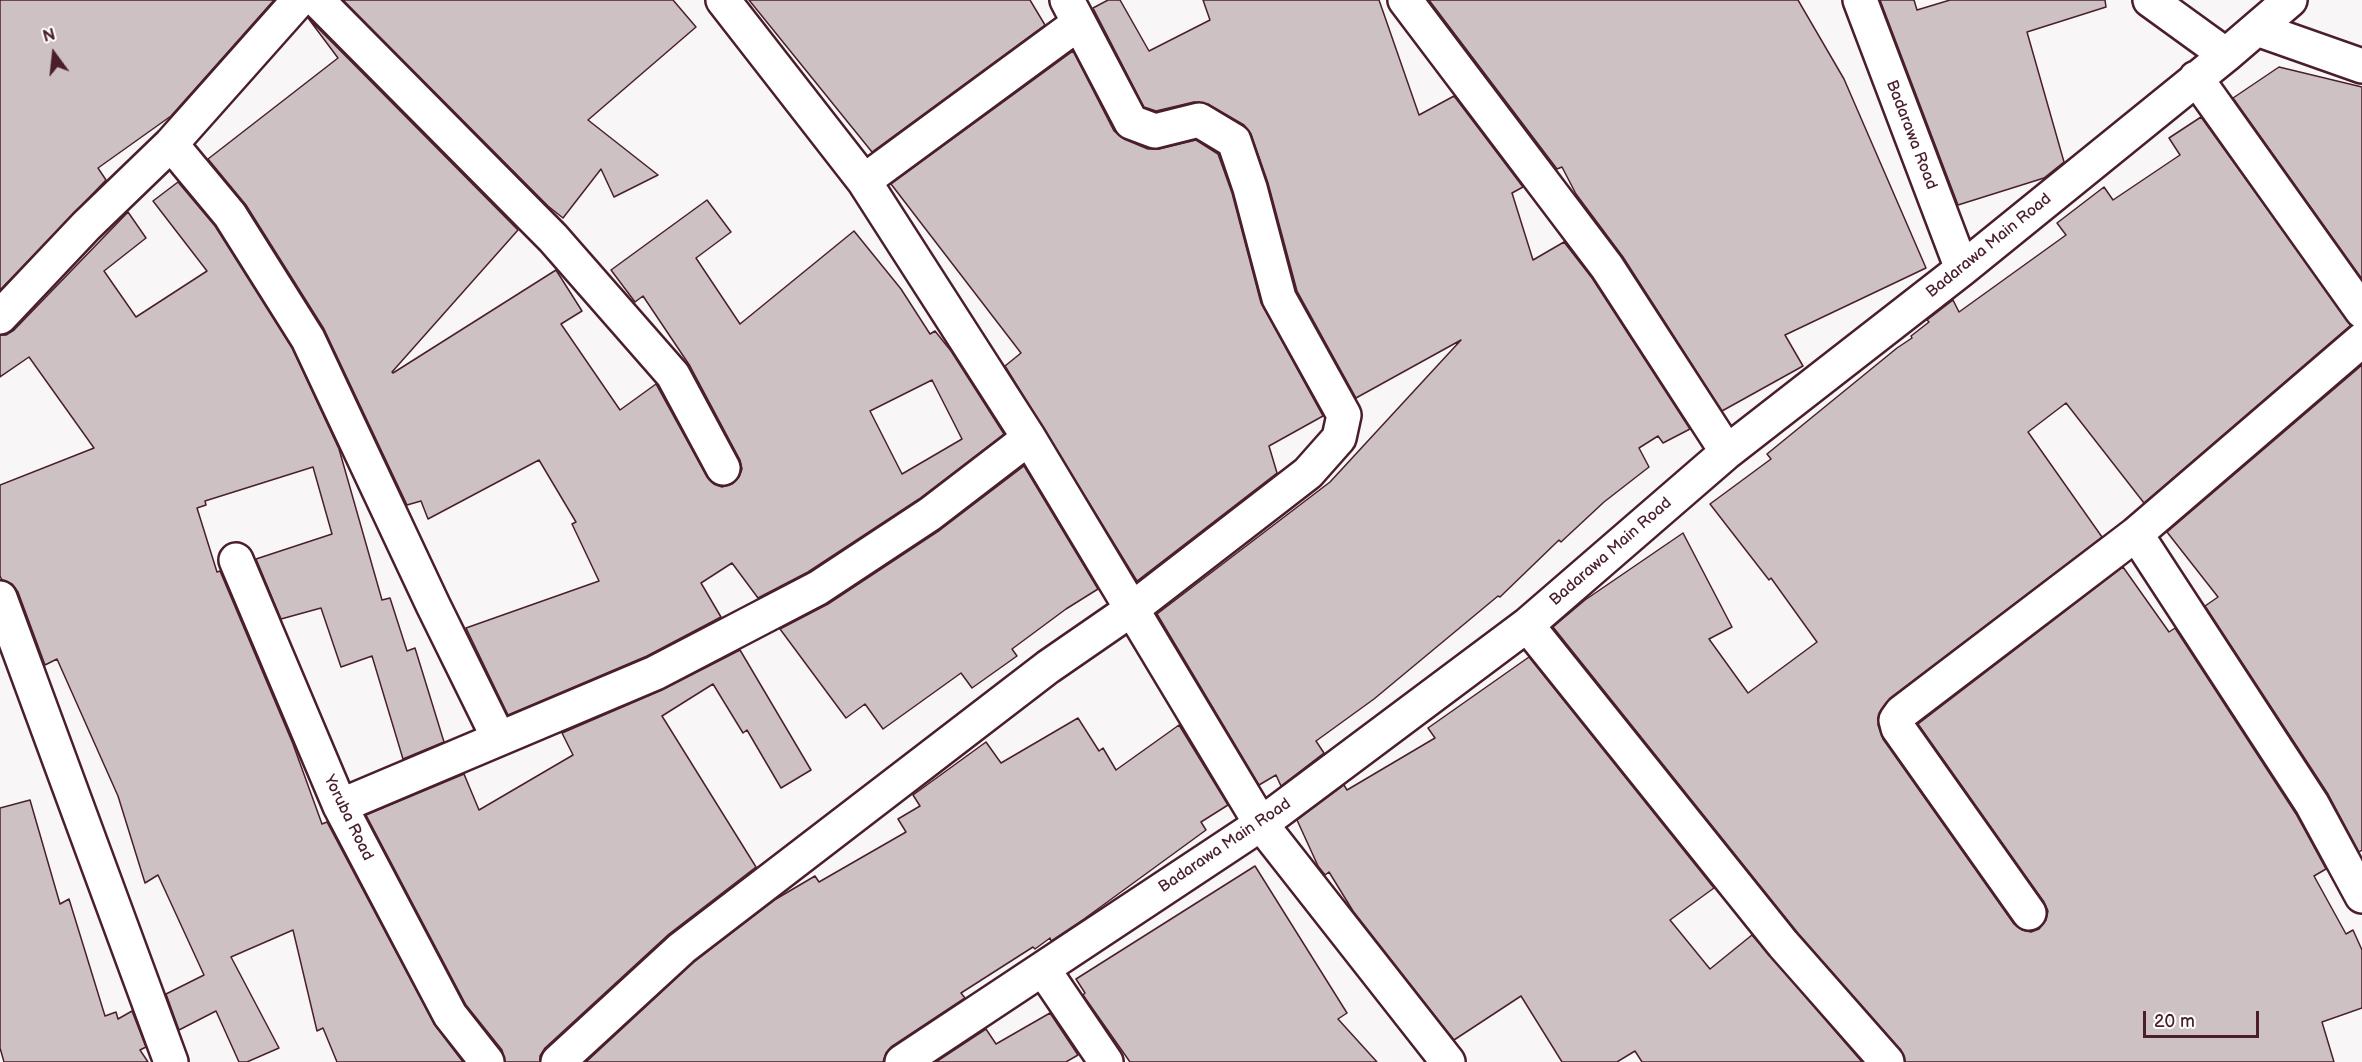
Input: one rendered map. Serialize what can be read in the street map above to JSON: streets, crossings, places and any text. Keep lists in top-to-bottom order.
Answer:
{
  "streets": {
    "street": ["Badarawa Road", "Badarawa Main Road", "Yoruba Road"]
  },
  "crossings": [
    ["Badarawa Road", "Badarawa Main Road"]
  ],
  "scale_bar": "20 m",
  "north": "top"
}
